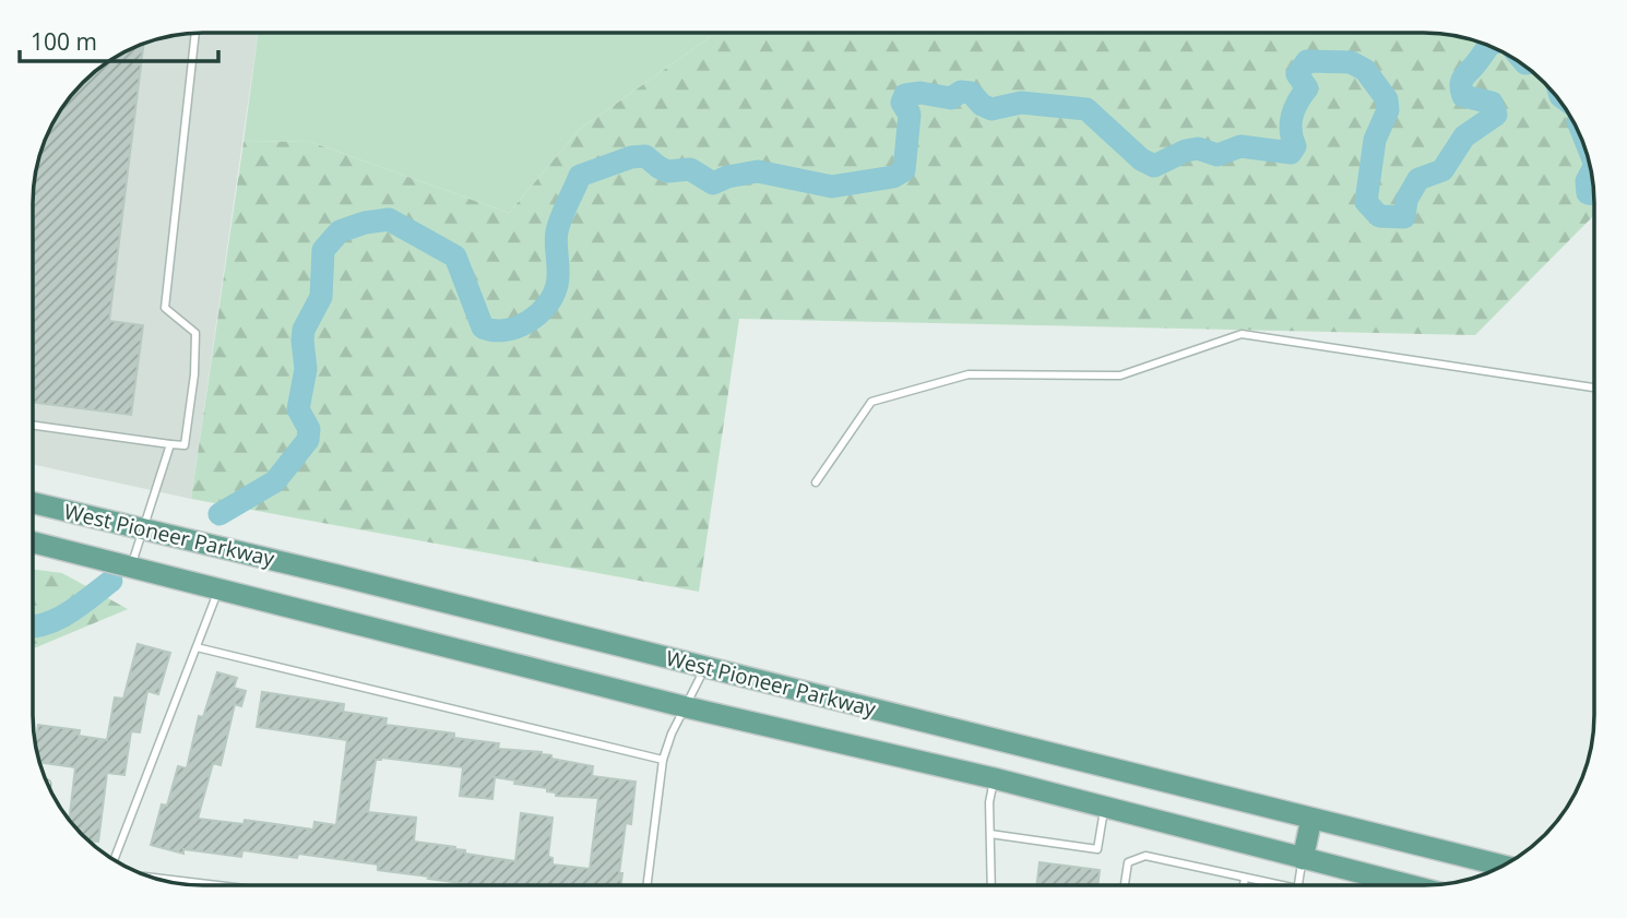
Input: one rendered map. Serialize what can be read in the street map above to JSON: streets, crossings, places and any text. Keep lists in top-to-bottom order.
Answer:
{
  "streets": {
    "main road": ["West Pioneer Parkway"]
  },
  "scale_bar": "100 m"
}
